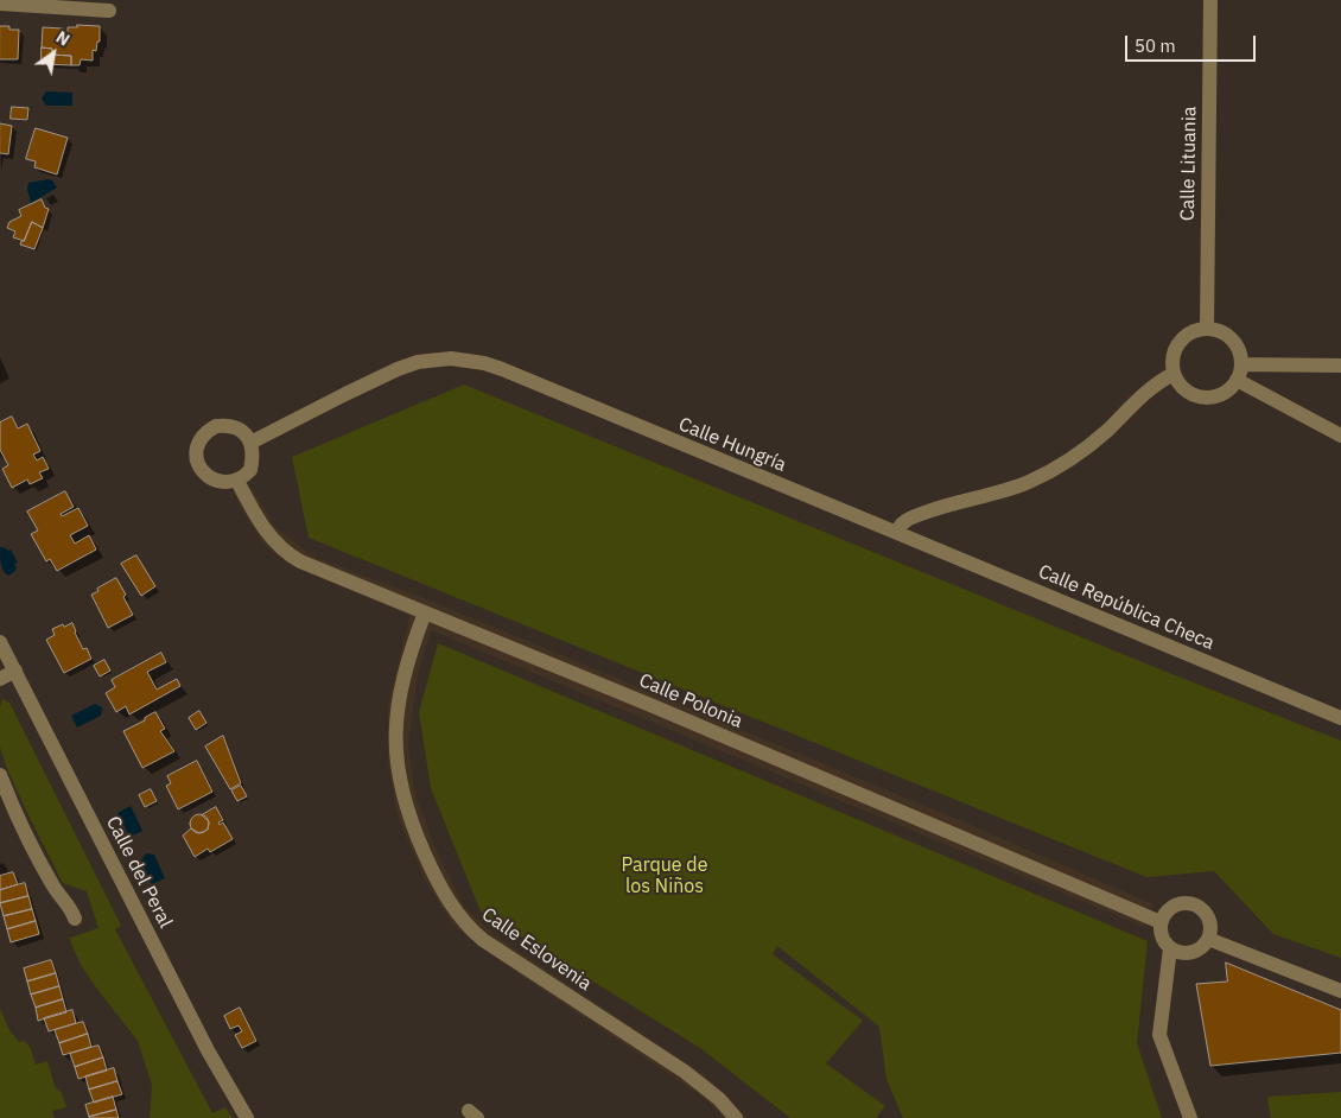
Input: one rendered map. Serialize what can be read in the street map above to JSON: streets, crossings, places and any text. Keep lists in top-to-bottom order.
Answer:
{
  "streets": {
    "street": [
      "Calle Lituania",
      "Calle Hungría",
      "Calle República Checa",
      "Calle Polonia",
      "Calle del Peral",
      "Calle Eslovenia"
    ]
  },
  "crossings": [
    ["Calle Hungría", "Calle República Checa"],
    ["Calle Hungría", "Calle Polonia"],
    ["Calle Polonia", "Calle Eslovenia"]
  ],
  "parks": ["Parque de los Niños"],
  "scale_bar": "50 m",
  "north": "top right"
}
